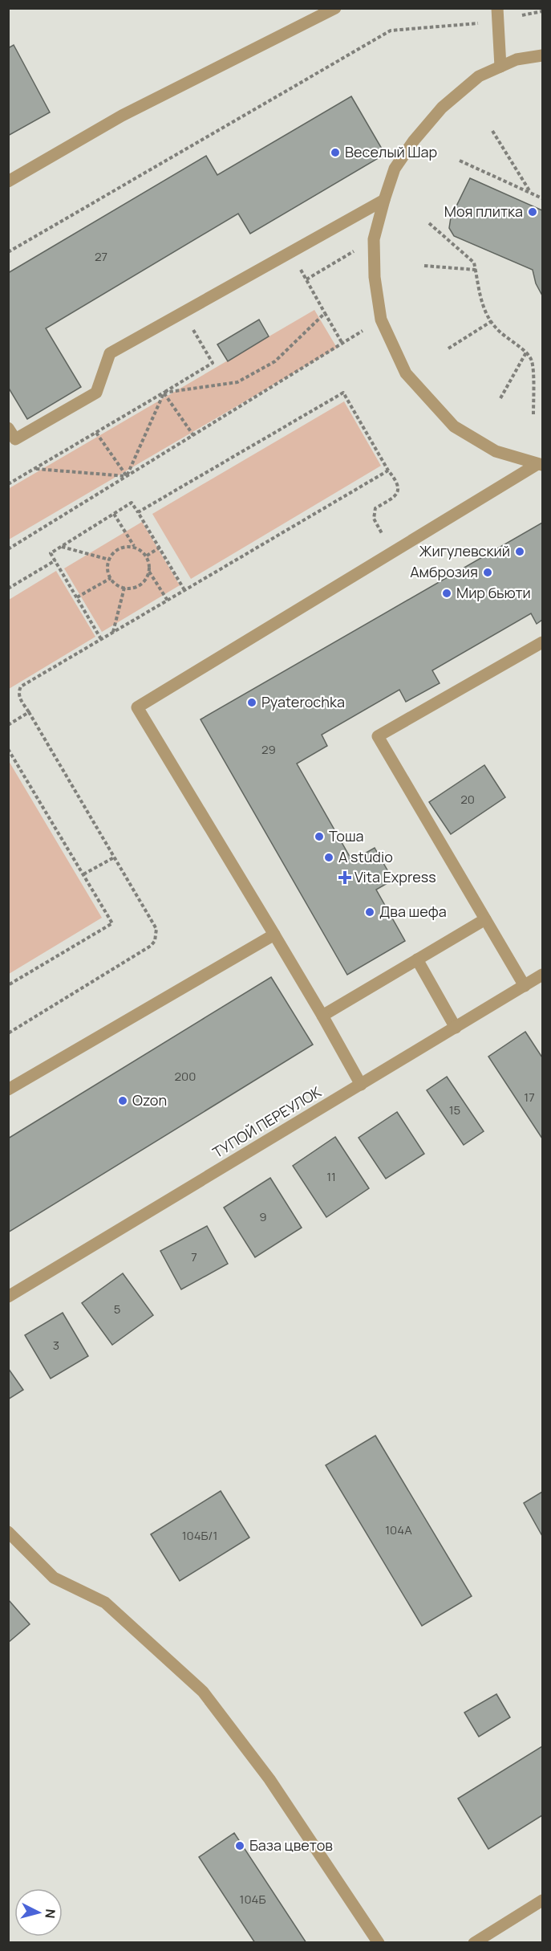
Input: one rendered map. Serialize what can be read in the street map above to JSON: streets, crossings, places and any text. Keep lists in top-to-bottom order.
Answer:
{
  "streets": {
    "street": ["ТУПОЙ ПЕРЕУЛОК"]
  },
  "places": {
    "other": [
      "Веселый Шар",
      "Моя плитка",
      "Жигулевский",
      "Амброзия",
      "Мир бьюти",
      "Pyaterochka",
      "Тоша",
      "A studio",
      "Два шефа",
      "Ozon",
      "База цветов"
    ],
    "health": ["Vita Express"]
  },
  "house_numbers": [
    "27",
    "29",
    "20",
    "200",
    "17",
    "15",
    "11",
    "9",
    "7",
    "5",
    "3",
    "104А",
    "104Б/1",
    "104Б"
  ],
  "north": "right"
}
